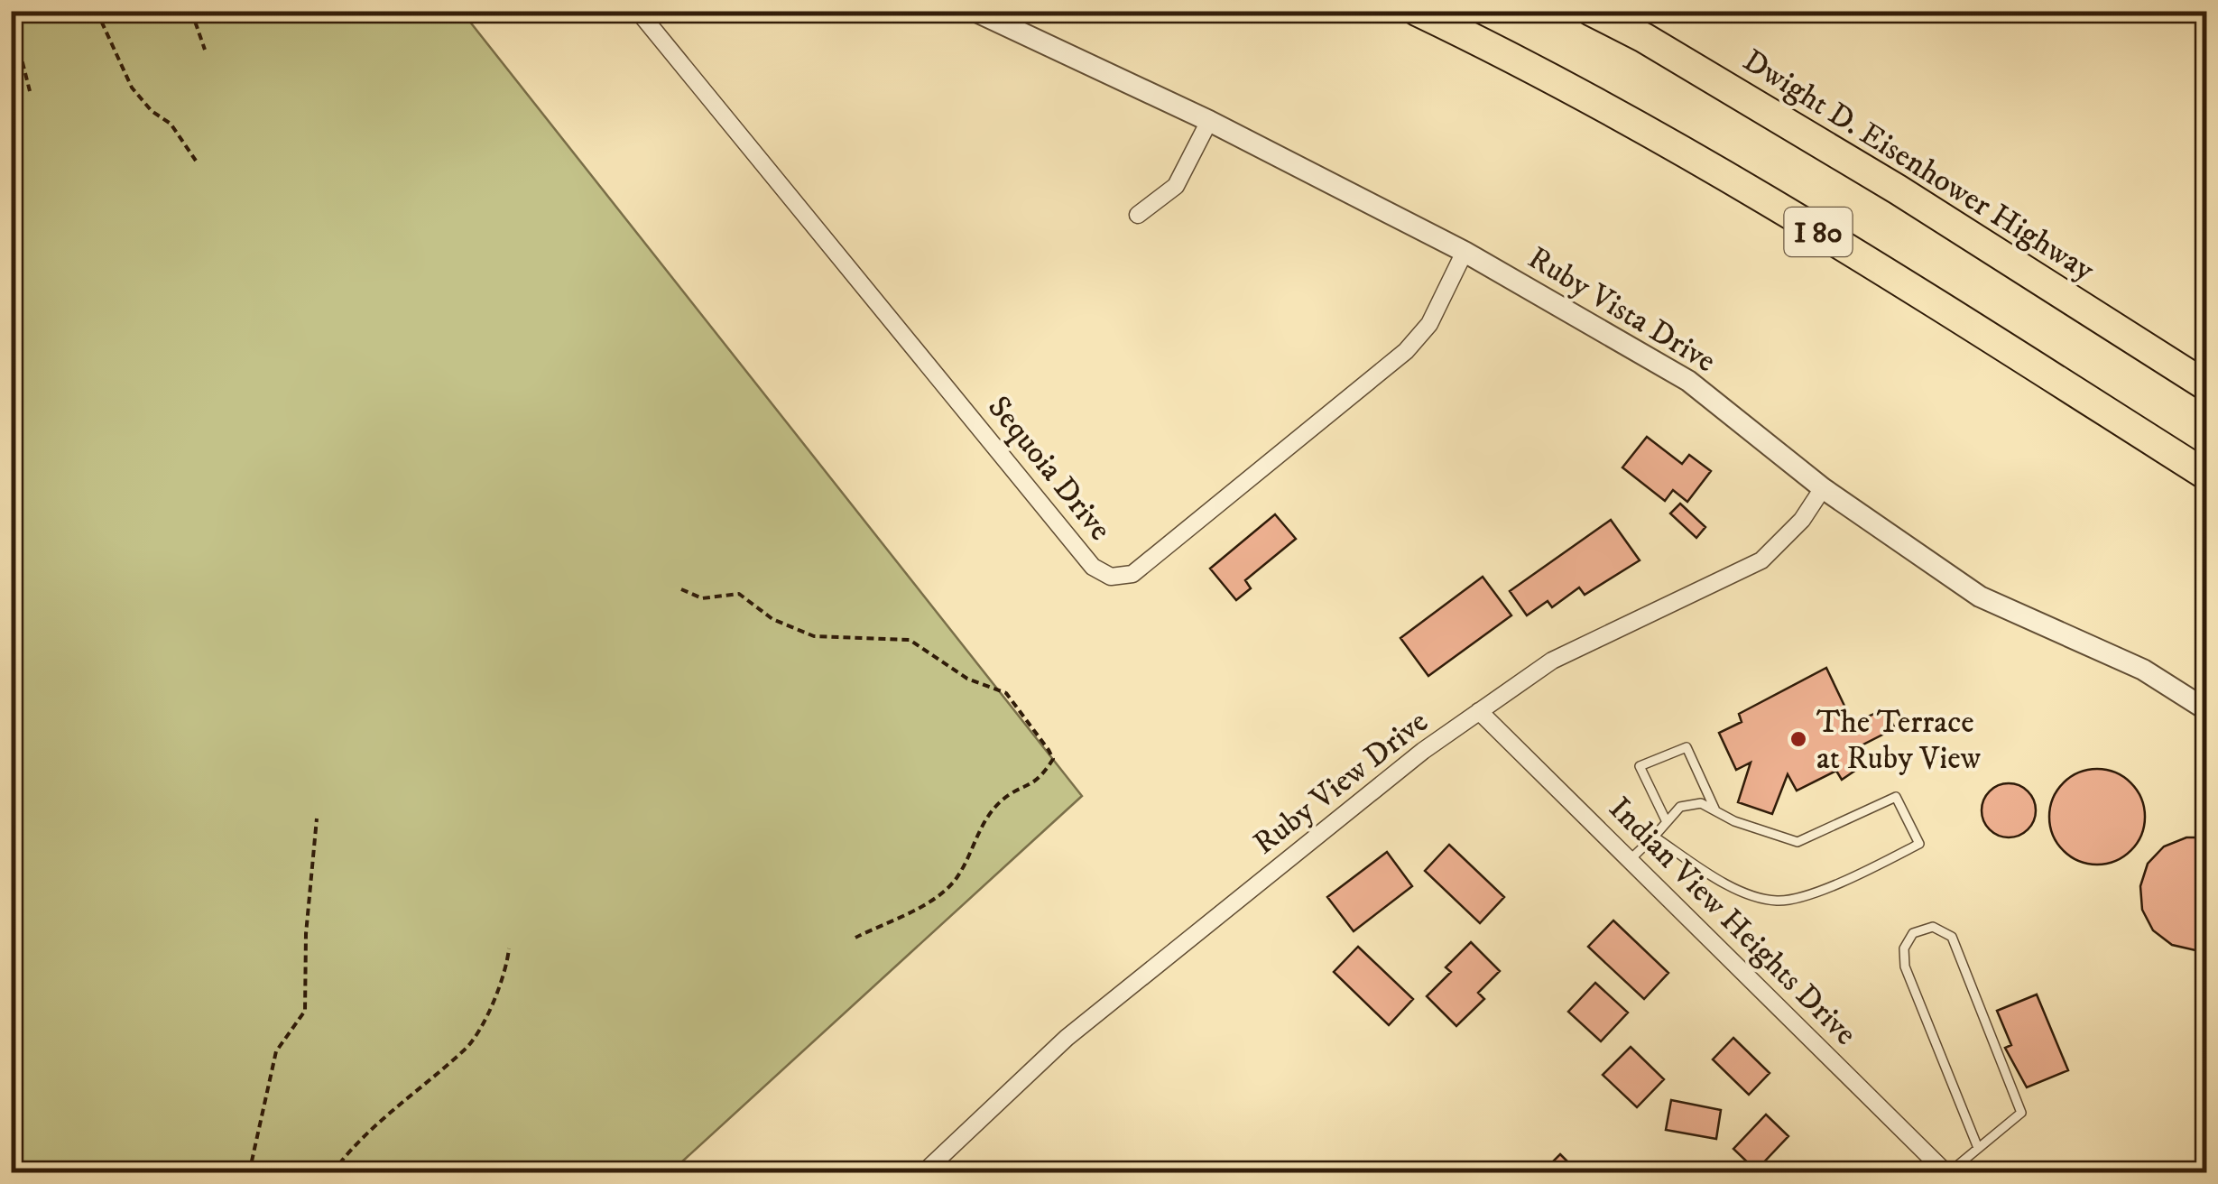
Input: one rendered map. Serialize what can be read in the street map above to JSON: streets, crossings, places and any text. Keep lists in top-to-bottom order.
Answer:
{
  "streets": {
    "highway": ["Dwight D. Eisenhower Highway", "I 80"],
    "street": [
      "Ruby Vista Drive",
      "Sequoia Drive",
      "Ruby View Drive",
      "Indian View Heights Drive"
    ]
  },
  "crossings": [
    ["Ruby Vista Drive", "Sequoia Drive"],
    ["Ruby Vista Drive", "Ruby View Drive"],
    ["Ruby View Drive", "Indian View Heights Drive"]
  ],
  "places": ["The Terrace at Ruby View"]
}
